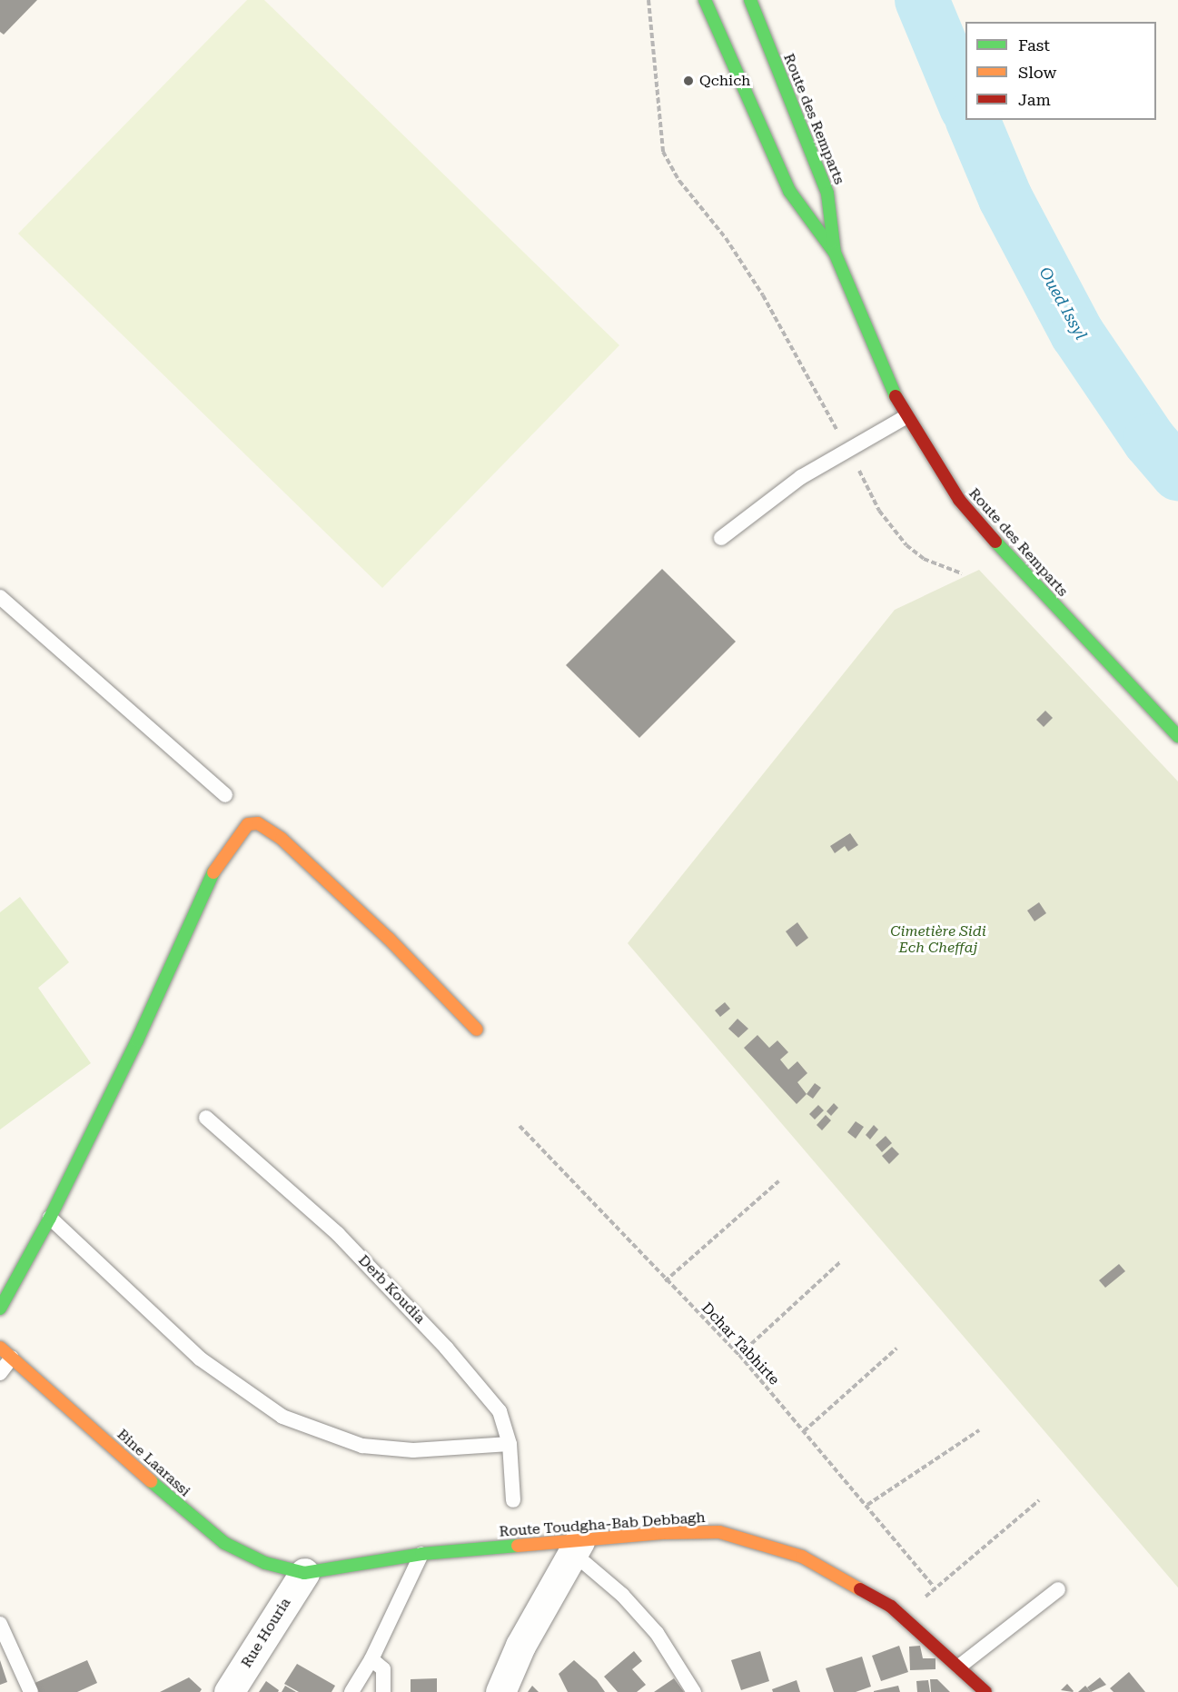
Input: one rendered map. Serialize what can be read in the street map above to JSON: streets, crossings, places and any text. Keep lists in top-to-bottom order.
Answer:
{
  "streets": {
    "street": [
      "Route des Remparts",
      "Bine Laarassi",
      "Route Toudgha-Bab Debbagh",
      "Rue Houria"
    ],
    "lane": ["Derb Koudia"],
    "path": ["Dchar Tabhirte"]
  },
  "crossings": [
    ["Bine Laarassi", "Route Toudgha-Bab Debbagh"],
    ["Bine Laarassi", "Rue Houria"],
    ["Route Toudgha-Bab Debbagh", "Rue Houria"]
  ],
  "water": ["Oued Issyl"],
  "parks": ["Cimetière Sidi Ech Cheffaj"],
  "places": ["Qchich"],
  "legend": ["Fast", "Slow", "Jam"]
}
